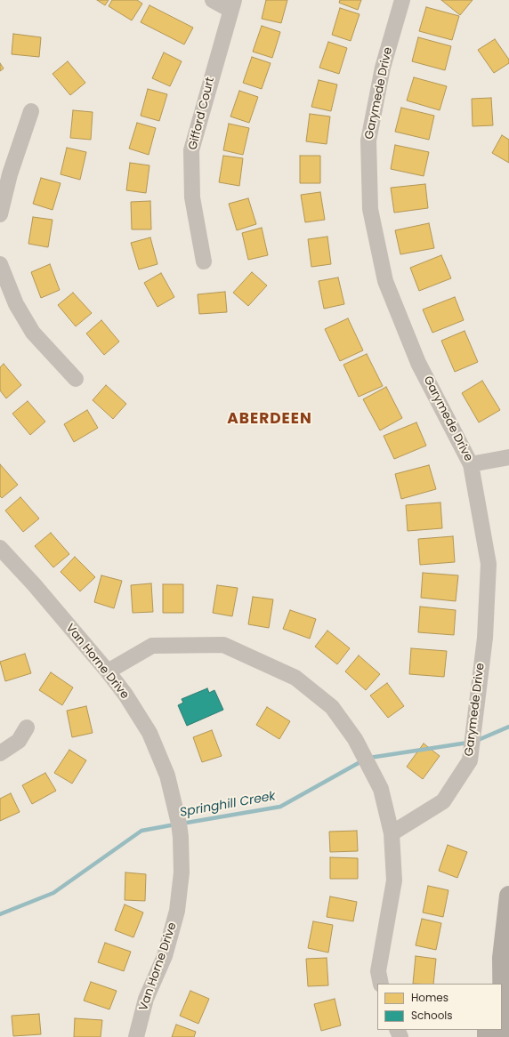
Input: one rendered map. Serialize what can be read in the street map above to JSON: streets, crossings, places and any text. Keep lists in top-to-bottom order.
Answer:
{
  "streets": {
    "street": ["Garymede Drive", "Gifford Court", "Van Horne Drive"]
  },
  "districts": ["ABERDEEN"],
  "water": ["Springhill Creek"],
  "legend": ["Homes", "Schools"]
}
